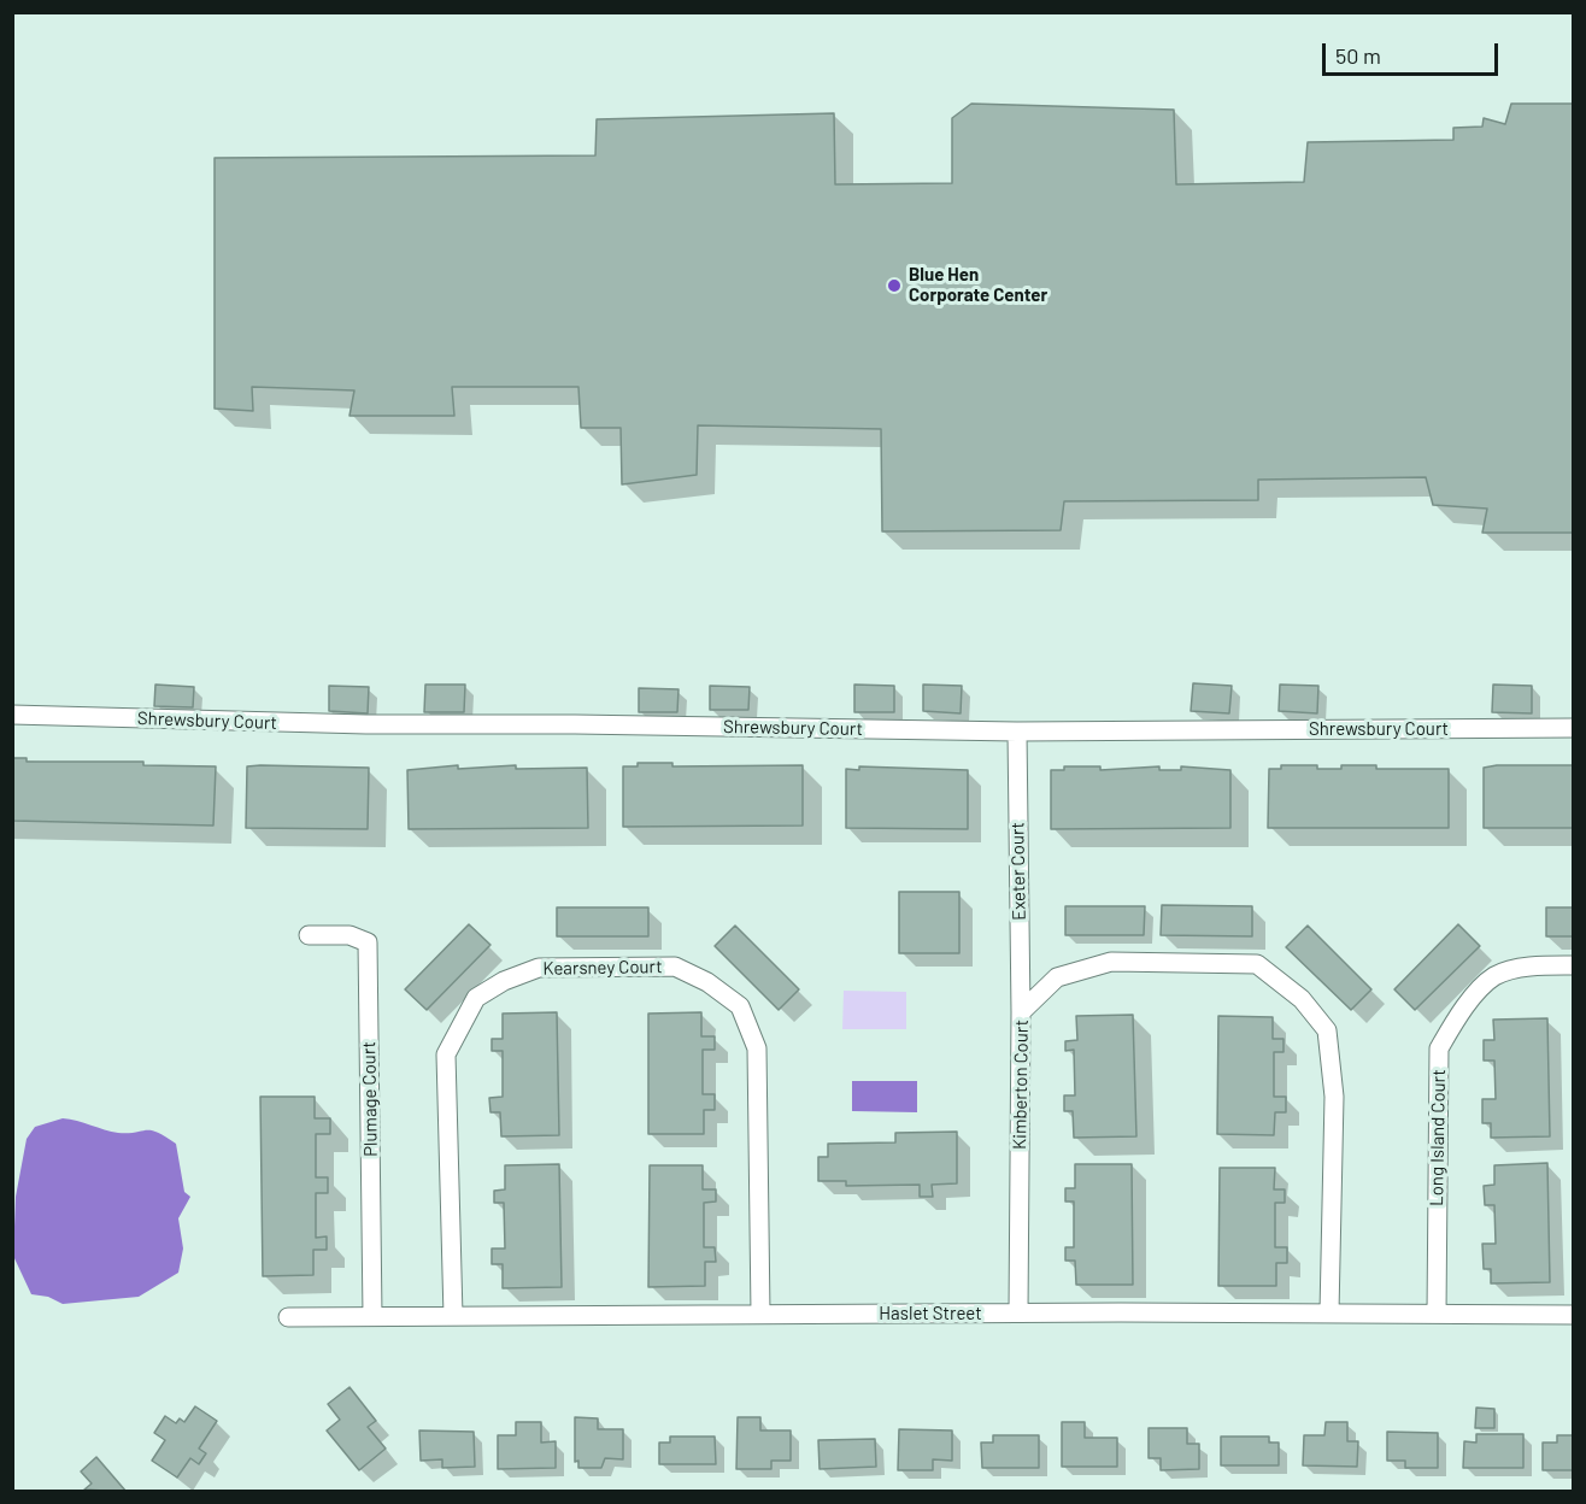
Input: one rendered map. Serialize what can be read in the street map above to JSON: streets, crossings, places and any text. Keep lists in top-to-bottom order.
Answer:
{
  "streets": {
    "street": [
      "Shrewsbury Court",
      "Exeter Court",
      "Kearsney Court",
      "Kimberton Court",
      "Plumage Court",
      "Long Island Court",
      "Haslet Street"
    ]
  },
  "crossings": [
    ["Shrewsbury Court", "Exeter Court"],
    ["Exeter Court", "Kimberton Court"],
    ["Kearsney Court", "Haslet Street"],
    ["Kimberton Court", "Haslet Street"],
    ["Plumage Court", "Haslet Street"],
    ["Long Island Court", "Haslet Street"]
  ],
  "places": ["Blue Hen Corporate Center"],
  "scale_bar": "50 m"
}
